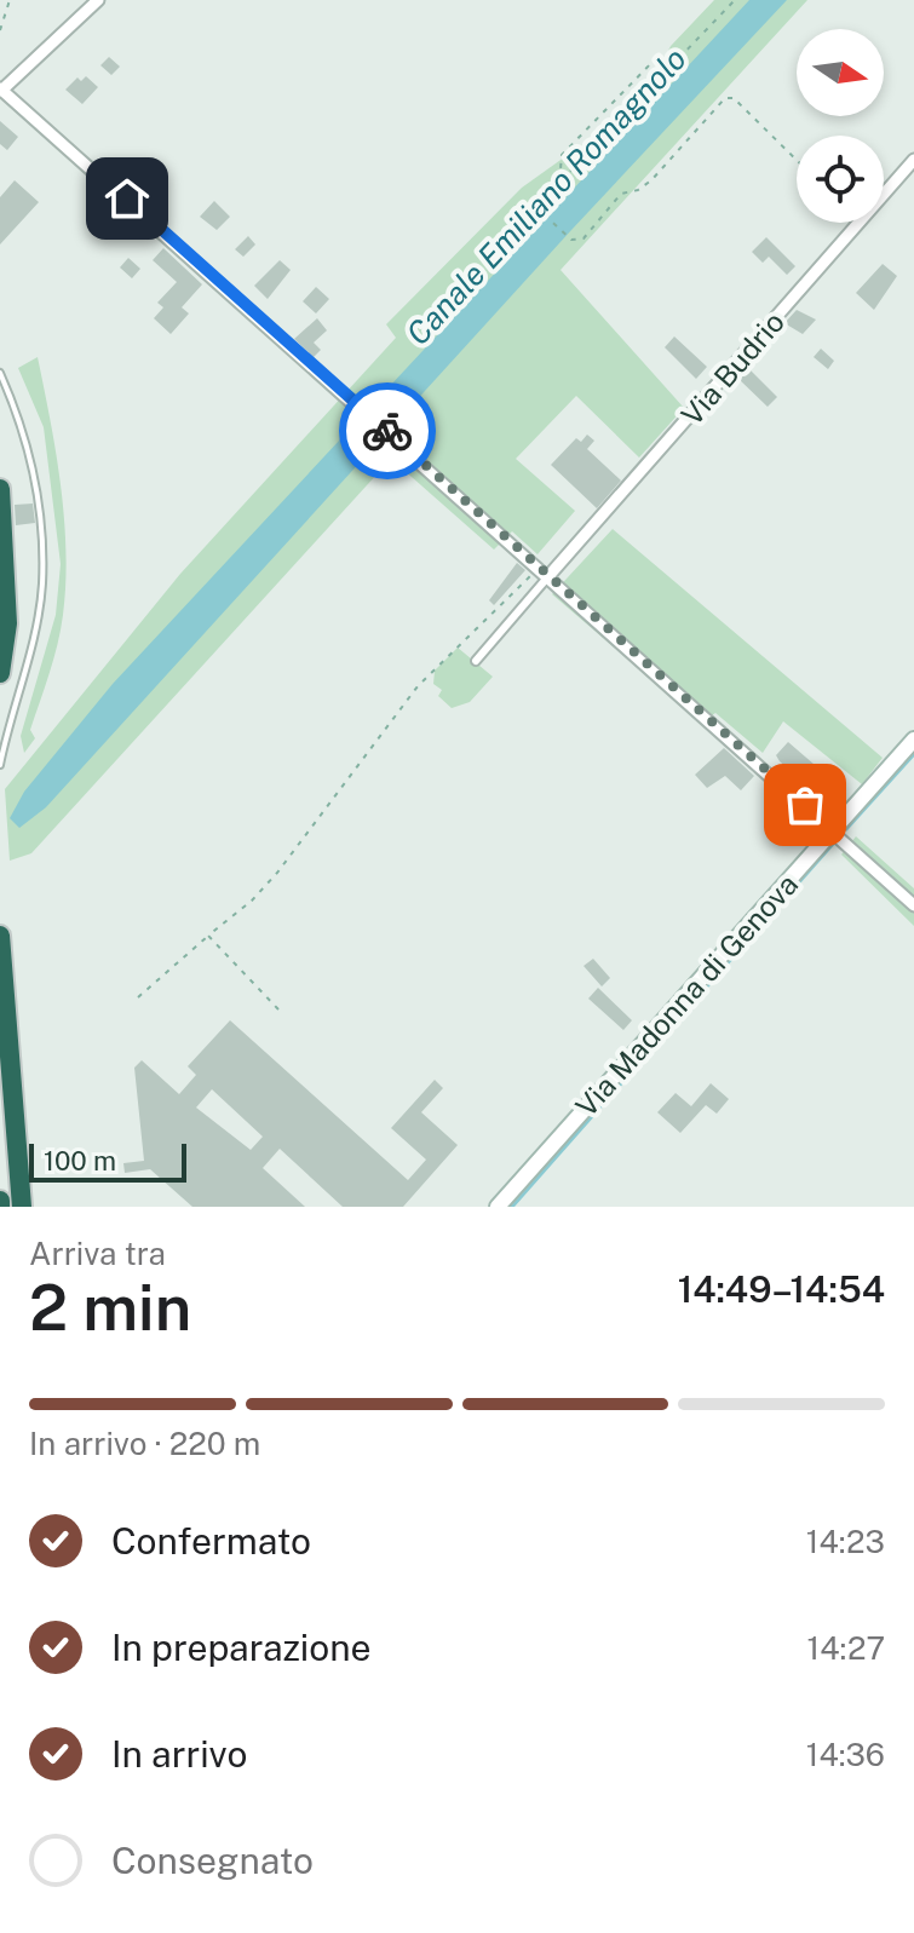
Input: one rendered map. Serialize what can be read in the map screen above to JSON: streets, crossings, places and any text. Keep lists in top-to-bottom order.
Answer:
{
  "streets": {
    "main road": ["Via Madonna di Genova"],
    "street": ["Via Budrio"]
  },
  "water": ["Canale Emiliano Romagnolo"],
  "scale_bar": "100 m",
  "north": "right",
  "page": {
    "scale": "100 m",
    "heading": ["2 min", "Arriva tra", "14:49–14:54"],
    "bar": "In arrivo · 220 m",
    "list": [
      ["Confermato", "14:23"],
      ["In preparazione", "14:27"],
      ["In arrivo", "14:36"],
      "Consegnato"
    ]
  }
}
